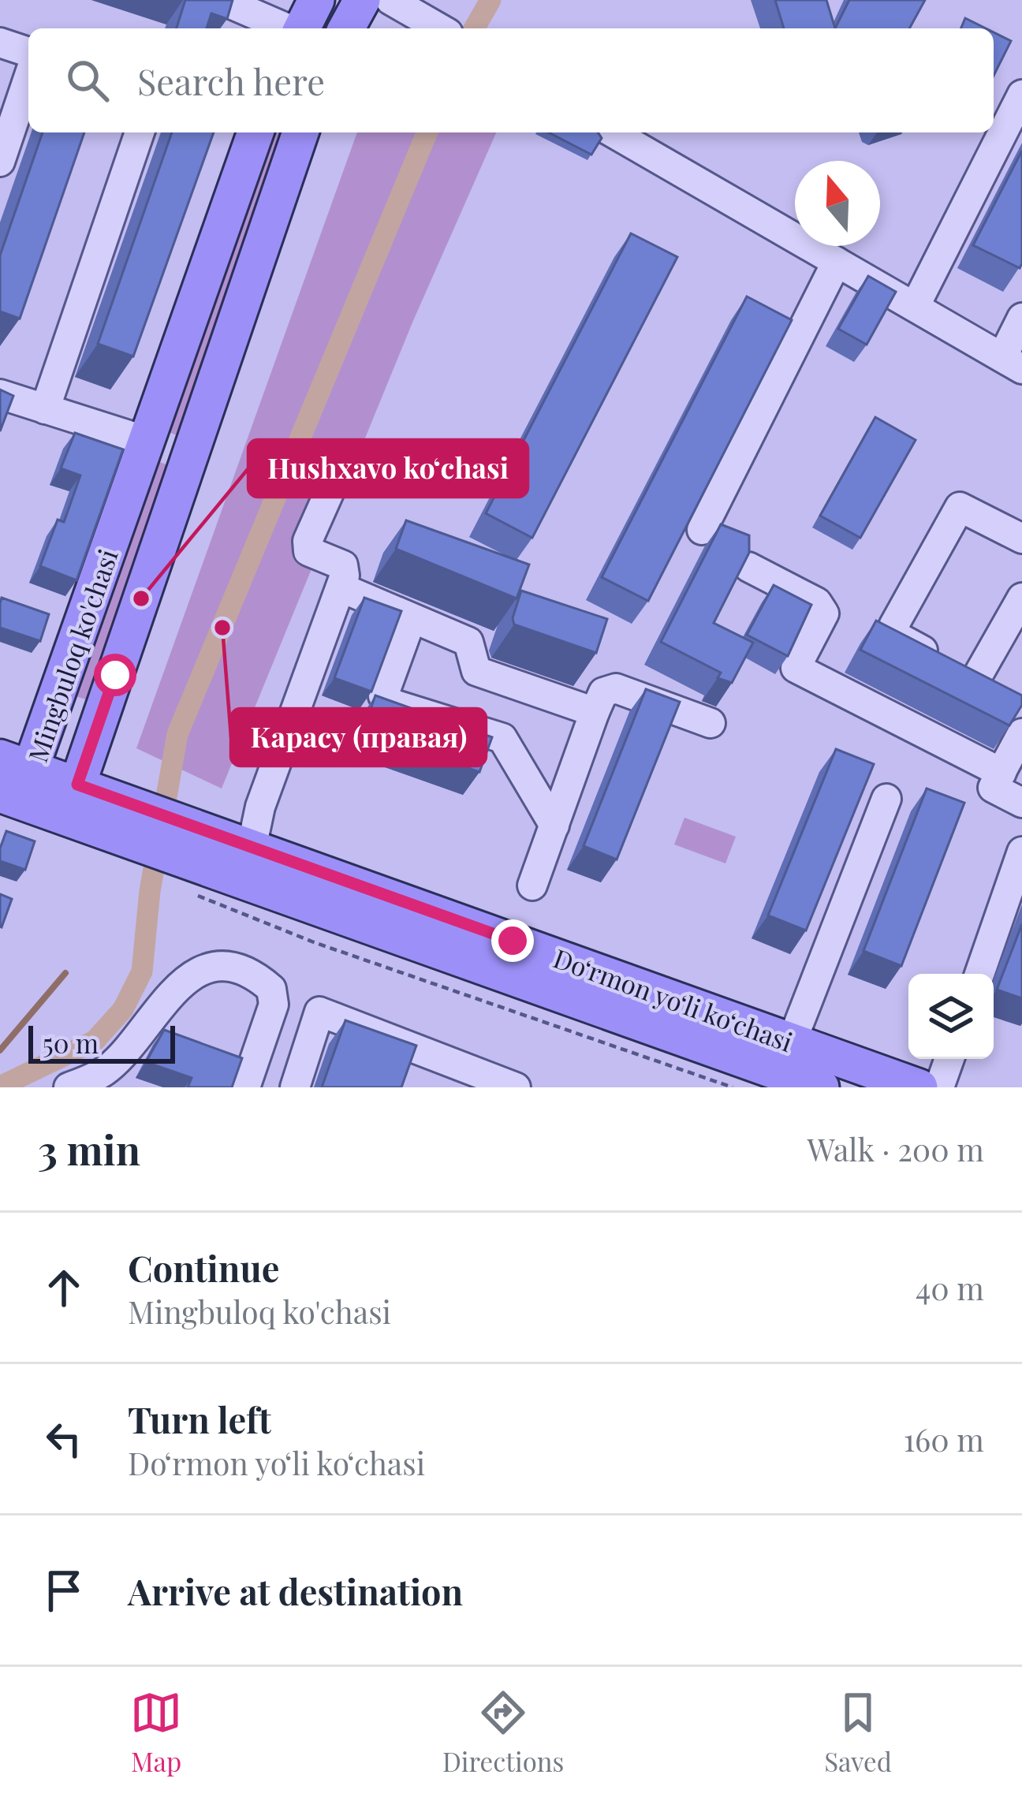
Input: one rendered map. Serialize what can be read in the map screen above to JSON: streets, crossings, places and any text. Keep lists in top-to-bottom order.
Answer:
{
  "streets": {
    "main road": ["Mingbuloq ko'chasi", "Do‘rmon yo‘li ko‘chasi"]
  },
  "crossings": [
    ["Mingbuloq ko'chasi", "Do‘rmon yo‘li ko‘chasi"]
  ],
  "places": ["Hushxavo koʻchasi", "Карасу (правая)"],
  "scale_bar": "50 m",
  "north": "top",
  "page": {
    "search": "Search here",
    "scale": "50 m",
    "heading": ["3 min", "Walk · 200 m"],
    "list": [
      ["Continue", "Mingbuloq ko'chasi", "40 m"],
      ["Turn left", "Do‘rmon yo‘li ko‘chasi", "160 m"],
      "Arrive at destination"
    ],
    "nav": ["Map", "Directions", "Saved"]
  }
}
